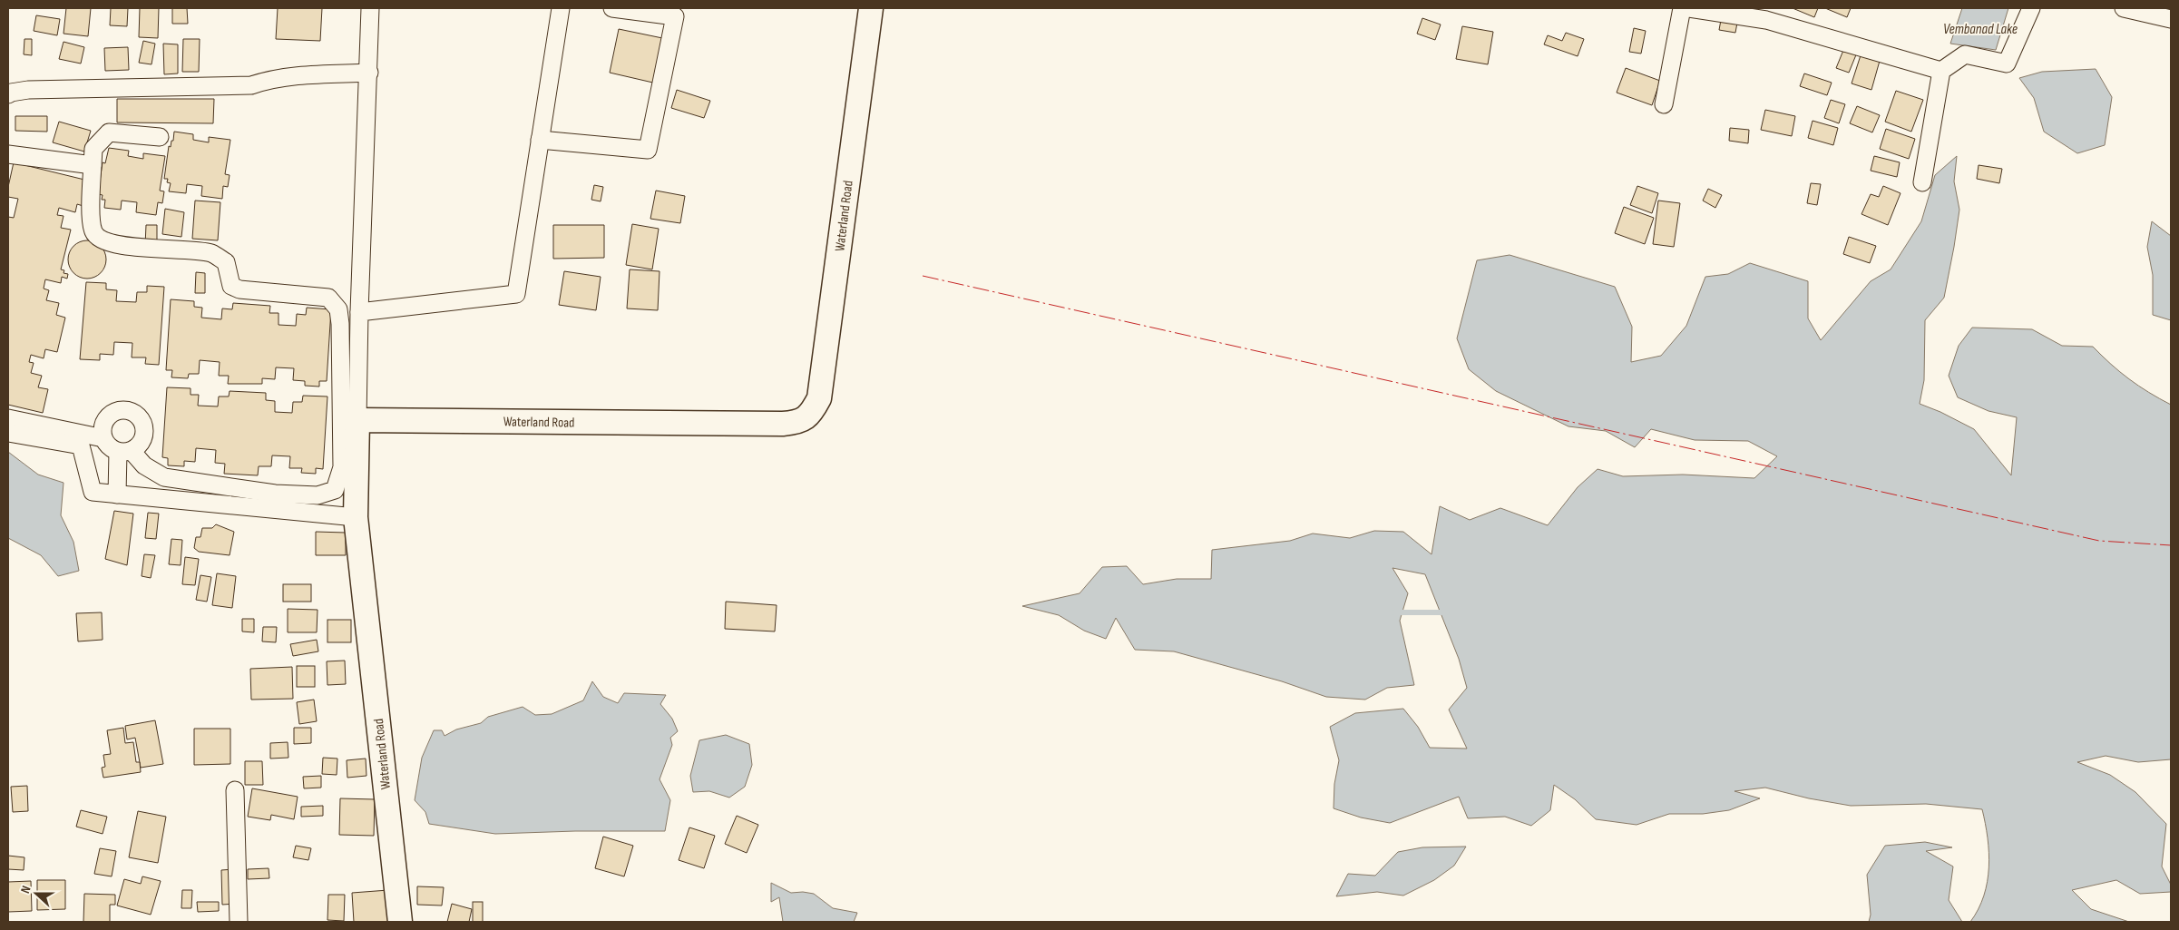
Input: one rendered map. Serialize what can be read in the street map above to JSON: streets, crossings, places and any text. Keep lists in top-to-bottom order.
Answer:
{
  "streets": {
    "main road": ["Waterland Road"]
  },
  "water": ["Vembanad Lake"],
  "north": "left"
}
